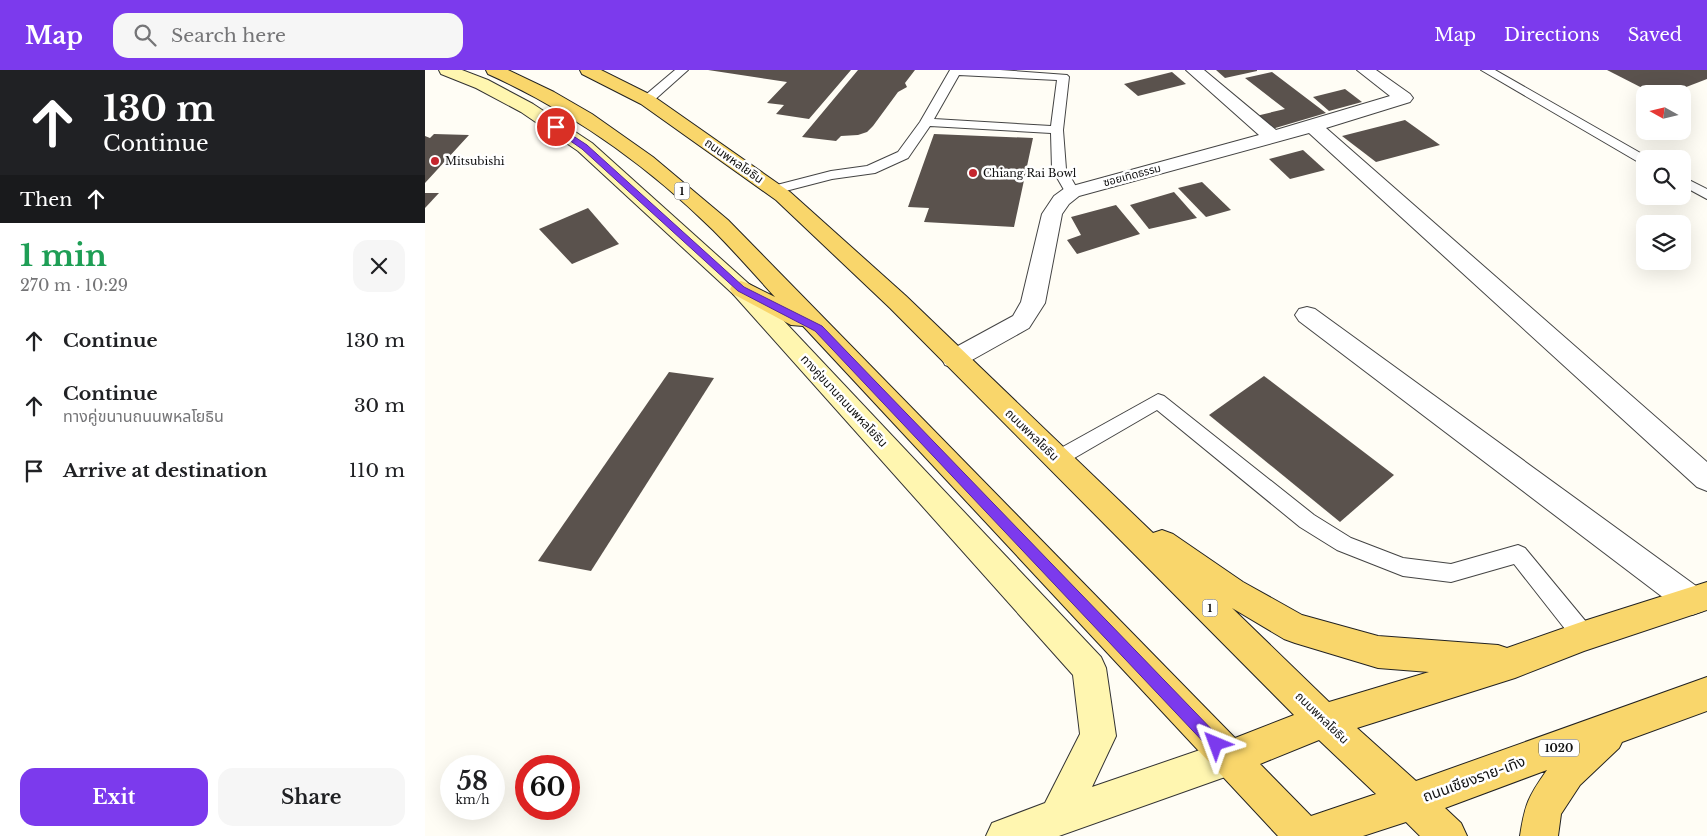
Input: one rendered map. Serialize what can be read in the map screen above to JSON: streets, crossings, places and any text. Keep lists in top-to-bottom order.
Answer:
{
  "streets": {
    "main road": [
      "ถนนพหลโยธิน",
      "1",
      "ทางคู่ขนานถนนพหลโยธิน",
      "1020",
      "ถนนเชียงราย-เทิง"
    ],
    "street": ["ซอยเทิดธรรม"]
  },
  "crossings": [
    ["ถนนพหลโยธิน", "1020"],
    ["ถนนพหลโยธิน", "ถนนเชียงราย-เทิง"],
    ["1", "1020"],
    ["1020", "ถนนเชียงราย-เทิง"]
  ],
  "places": ["Mitsubishi", "Chiang Rai Bowl"],
  "north": "left",
  "page": {
    "header": "Map",
    "search": "Search here",
    "nav": ["Map", "Directions", "Saved"],
    "turn": ["130 m", "Continue"],
    "then": "Then",
    "heading": ["1 min", "270 m · 10:29"],
    "list": [
      {
        "name": "Continue",
        "value": "130 m"
      },
      {
        "name": "Continue",
        "note": "ทางคู่ขนานถนนพหลโยธิน",
        "value": "30 m"
      },
      {
        "name": "Arrive at destination",
        "value": "110 m"
      }
    ],
    "speed": "58 km/h",
    "limit": "60",
    "buttons": ["Exit", "Share"]
  }
}
